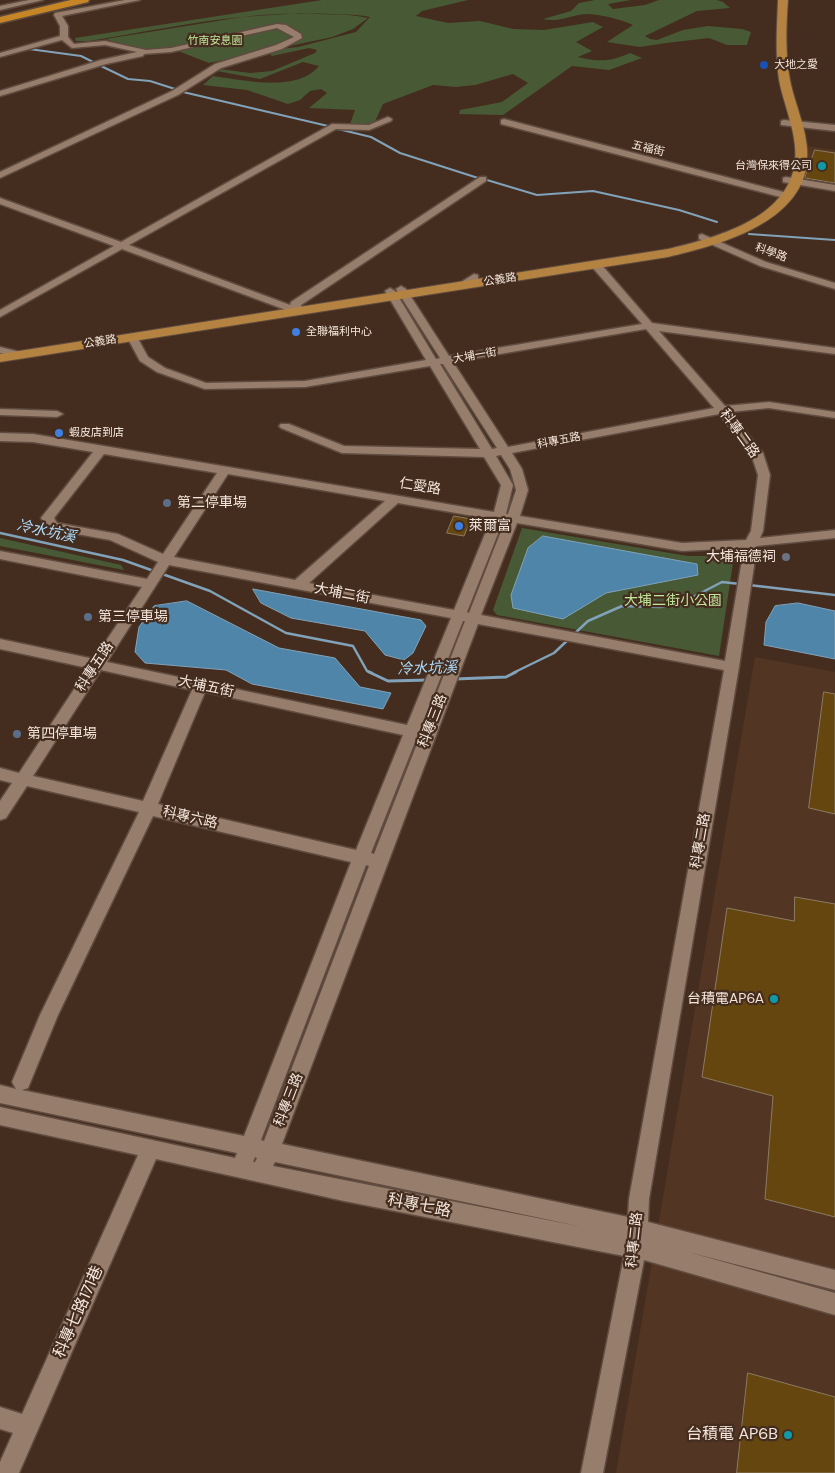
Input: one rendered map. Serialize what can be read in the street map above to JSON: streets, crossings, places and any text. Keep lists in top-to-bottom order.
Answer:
{
  "streets": {
    "main road": ["公義路"],
    "street": [
      "五福街",
      "科學路",
      "大埔一街",
      "科專二路",
      "科專五路",
      "仁愛路",
      "大埔二街",
      "大埔五街",
      "科專三路",
      "科專六路",
      "科專七路",
      "科專七路171巷"
    ]
  },
  "crossings": [
    ["五福街", "公義路"],
    ["科學路", "公義路"],
    ["公義路", "大埔一街"],
    ["公義路", "科專二路"],
    ["公義路", "科專三路"],
    ["大埔一街", "科專二路"],
    ["大埔一街", "科專三路"],
    ["科專二路", "科專五路"],
    ["科專二路", "仁愛路"],
    ["科專二路", "大埔二街"],
    ["科專二路", "科專七路"],
    ["科專五路", "仁愛路"],
    ["科專五路", "大埔二街"],
    ["科專五路", "大埔五街"],
    ["科專五路", "科專三路"],
    ["科專五路", "科專六路"],
    ["仁愛路", "大埔二街"],
    ["仁愛路", "科專三路"],
    ["大埔二街", "科專三路"],
    ["大埔五街", "科專三路"],
    ["科專三路", "科專六路"],
    ["科專三路", "科專七路"],
    ["科專七路", "科專七路171巷"]
  ],
  "water": ["冷水坑溪"],
  "parks": ["竹南安息園", "大埔二街小公園"],
  "places": [
    "大地之愛",
    "台灣保來得公司",
    "全聯福利中心",
    "蝦皮店到店",
    "第二停車場",
    "萊爾富",
    "大埔福德祠",
    "第三停車場",
    "第四停車場",
    "台積電AP6A",
    "台積電 AP6B"
  ]
}
